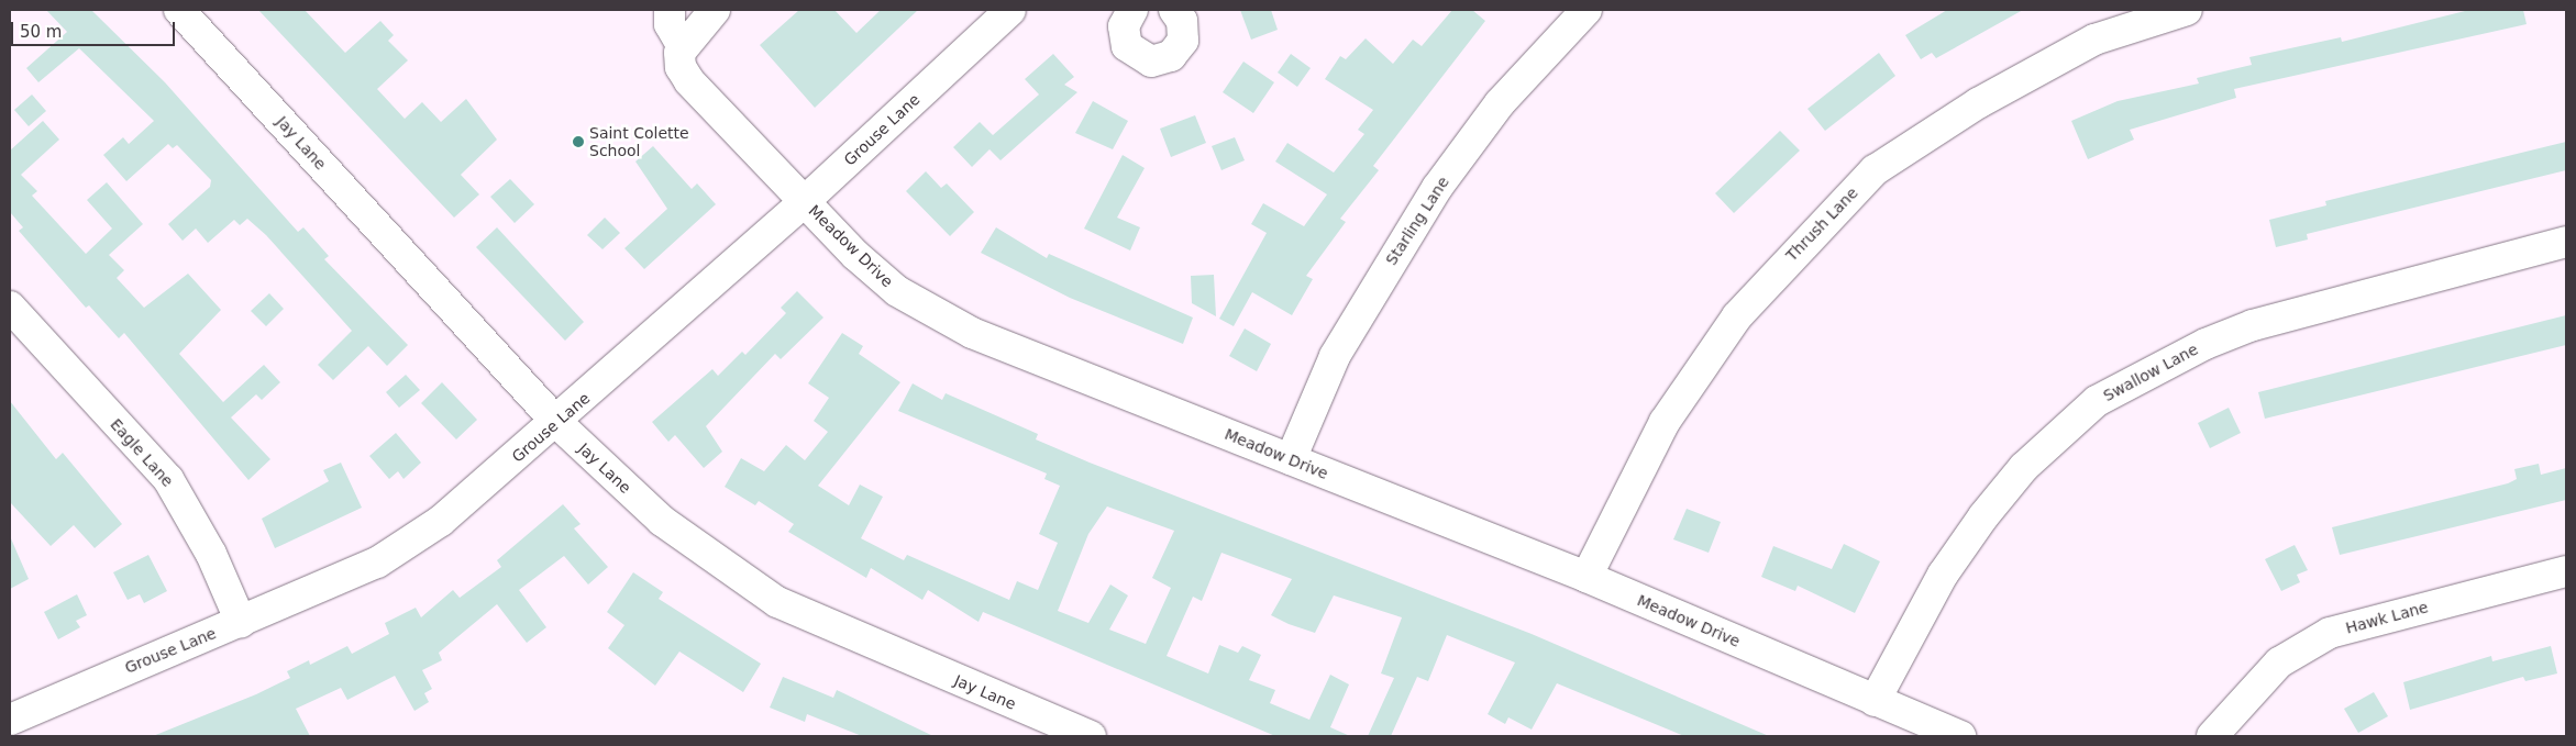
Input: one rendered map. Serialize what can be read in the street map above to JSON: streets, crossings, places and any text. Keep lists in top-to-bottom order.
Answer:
{
  "streets": {
    "street": [
      "Grouse Lane",
      "Jay Lane",
      "Starling Lane",
      "Thrush Lane",
      "Meadow Drive",
      "Swallow Lane",
      "Eagle Lane",
      "Hawk Lane"
    ]
  },
  "crossings": [
    ["Grouse Lane", "Jay Lane"],
    ["Grouse Lane", "Meadow Drive"],
    ["Grouse Lane", "Eagle Lane"],
    ["Starling Lane", "Meadow Drive"],
    ["Thrush Lane", "Meadow Drive"],
    ["Meadow Drive", "Swallow Lane"]
  ],
  "places": ["Saint Colette School"],
  "scale_bar": "50 m"
}
